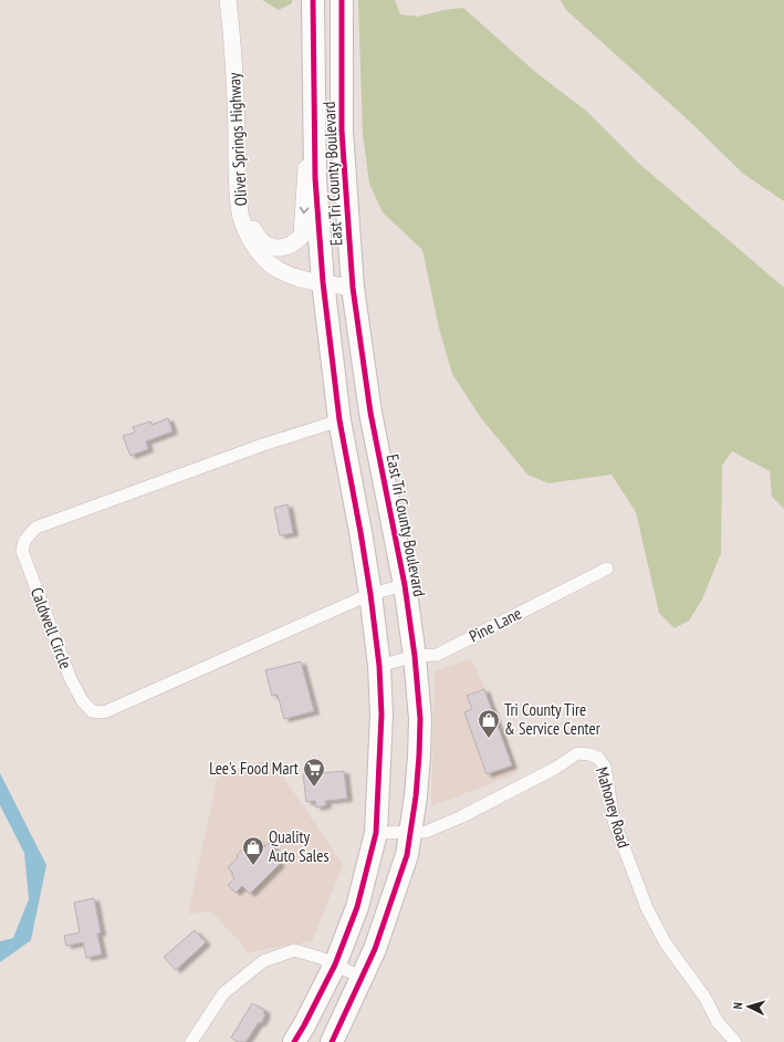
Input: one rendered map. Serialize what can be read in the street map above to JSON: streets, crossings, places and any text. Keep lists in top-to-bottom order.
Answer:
{
  "streets": {
    "highway": ["East Tri County Boulevard"],
    "main road": ["Oliver Springs Highway"],
    "street": ["Pine Lane", "Caldwell Circle", "Mahoney Road"]
  },
  "crossings": [
    ["Oliver Springs Highway", "East Tri County Boulevard"],
    ["East Tri County Boulevard", "Pine Lane"],
    ["East Tri County Boulevard", "Caldwell Circle"],
    ["East Tri County Boulevard", "Mahoney Road"]
  ],
  "places": {
    "shop": ["Tri County Tire & Service Center", "Quality Auto Sales"],
    "supermarket": ["Lee's Food Mart"]
  },
  "north": "left"
}
